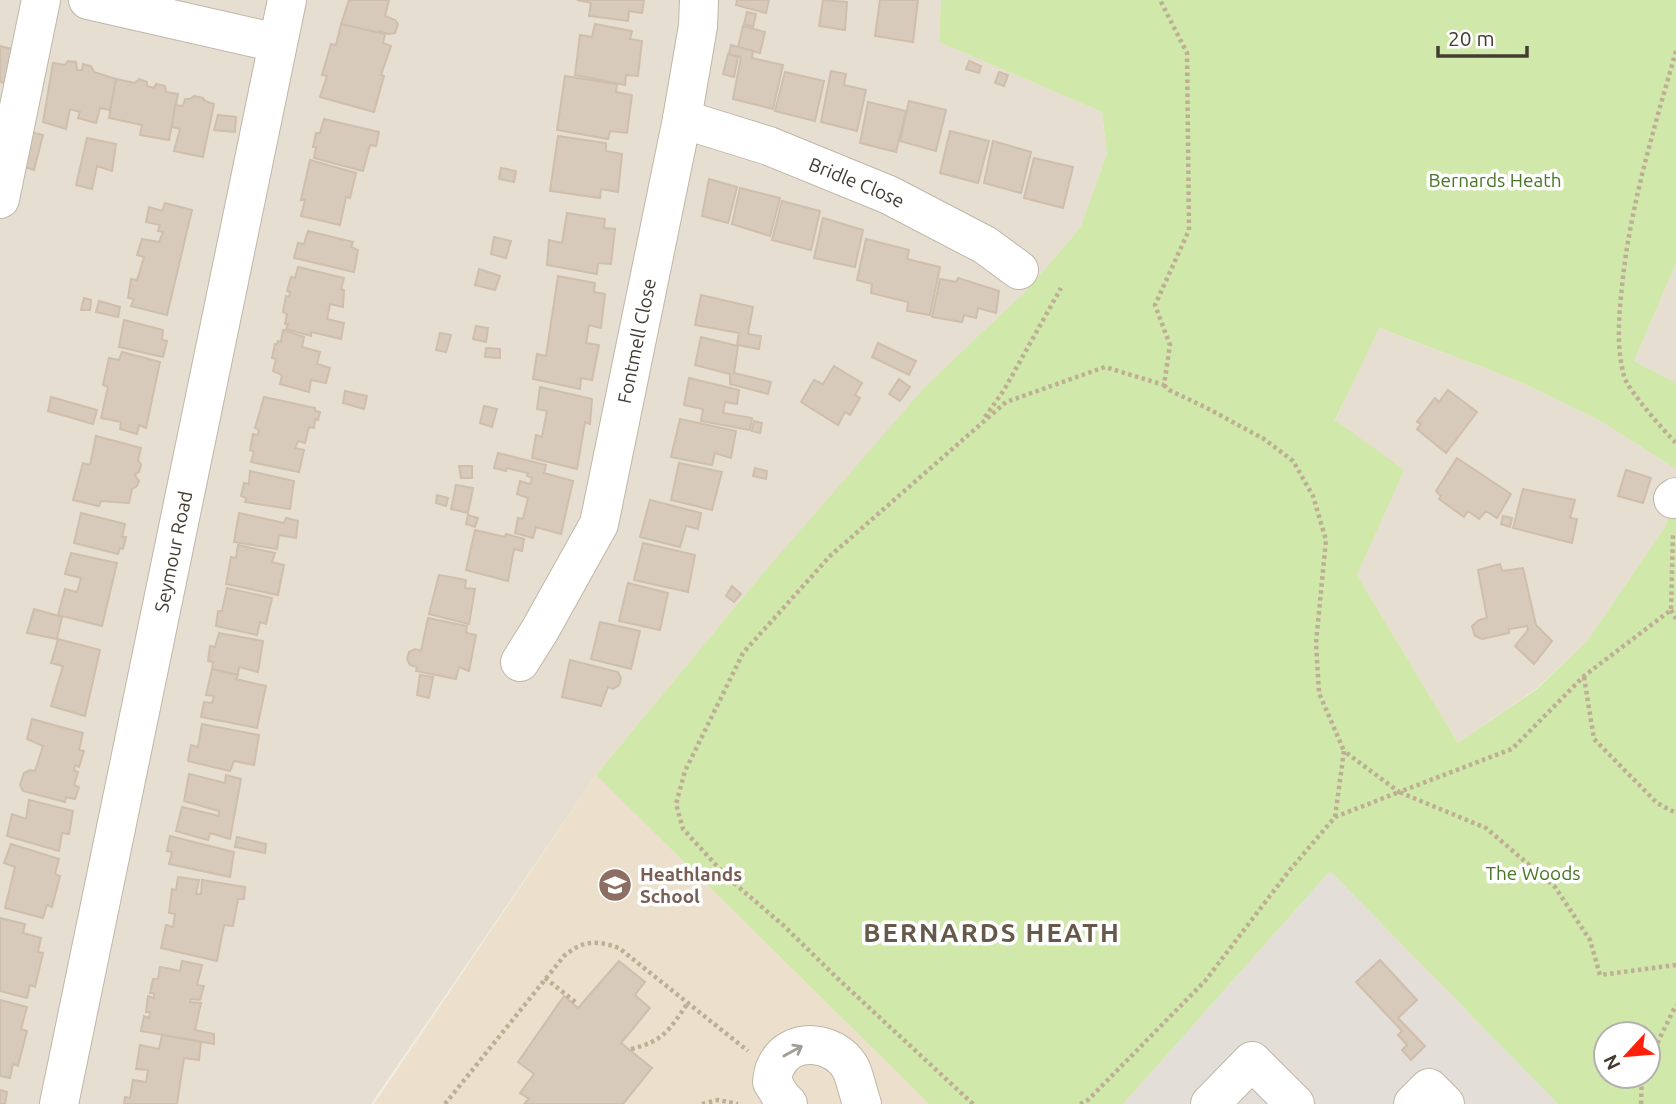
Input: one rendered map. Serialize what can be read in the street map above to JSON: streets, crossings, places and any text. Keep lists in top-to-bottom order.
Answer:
{
  "streets": {
    "street": ["Bridle Close", "Fontmell Close", "Seymour Road"]
  },
  "crossings": [
    ["Bridle Close", "Fontmell Close"]
  ],
  "districts": ["BERNARDS HEATH"],
  "parks": ["Bernards Heath", "The Woods"],
  "places": {
    "school or university": ["Heathlands School"]
  },
  "scale_bar": "20 m",
  "north": "bottom left"
}
